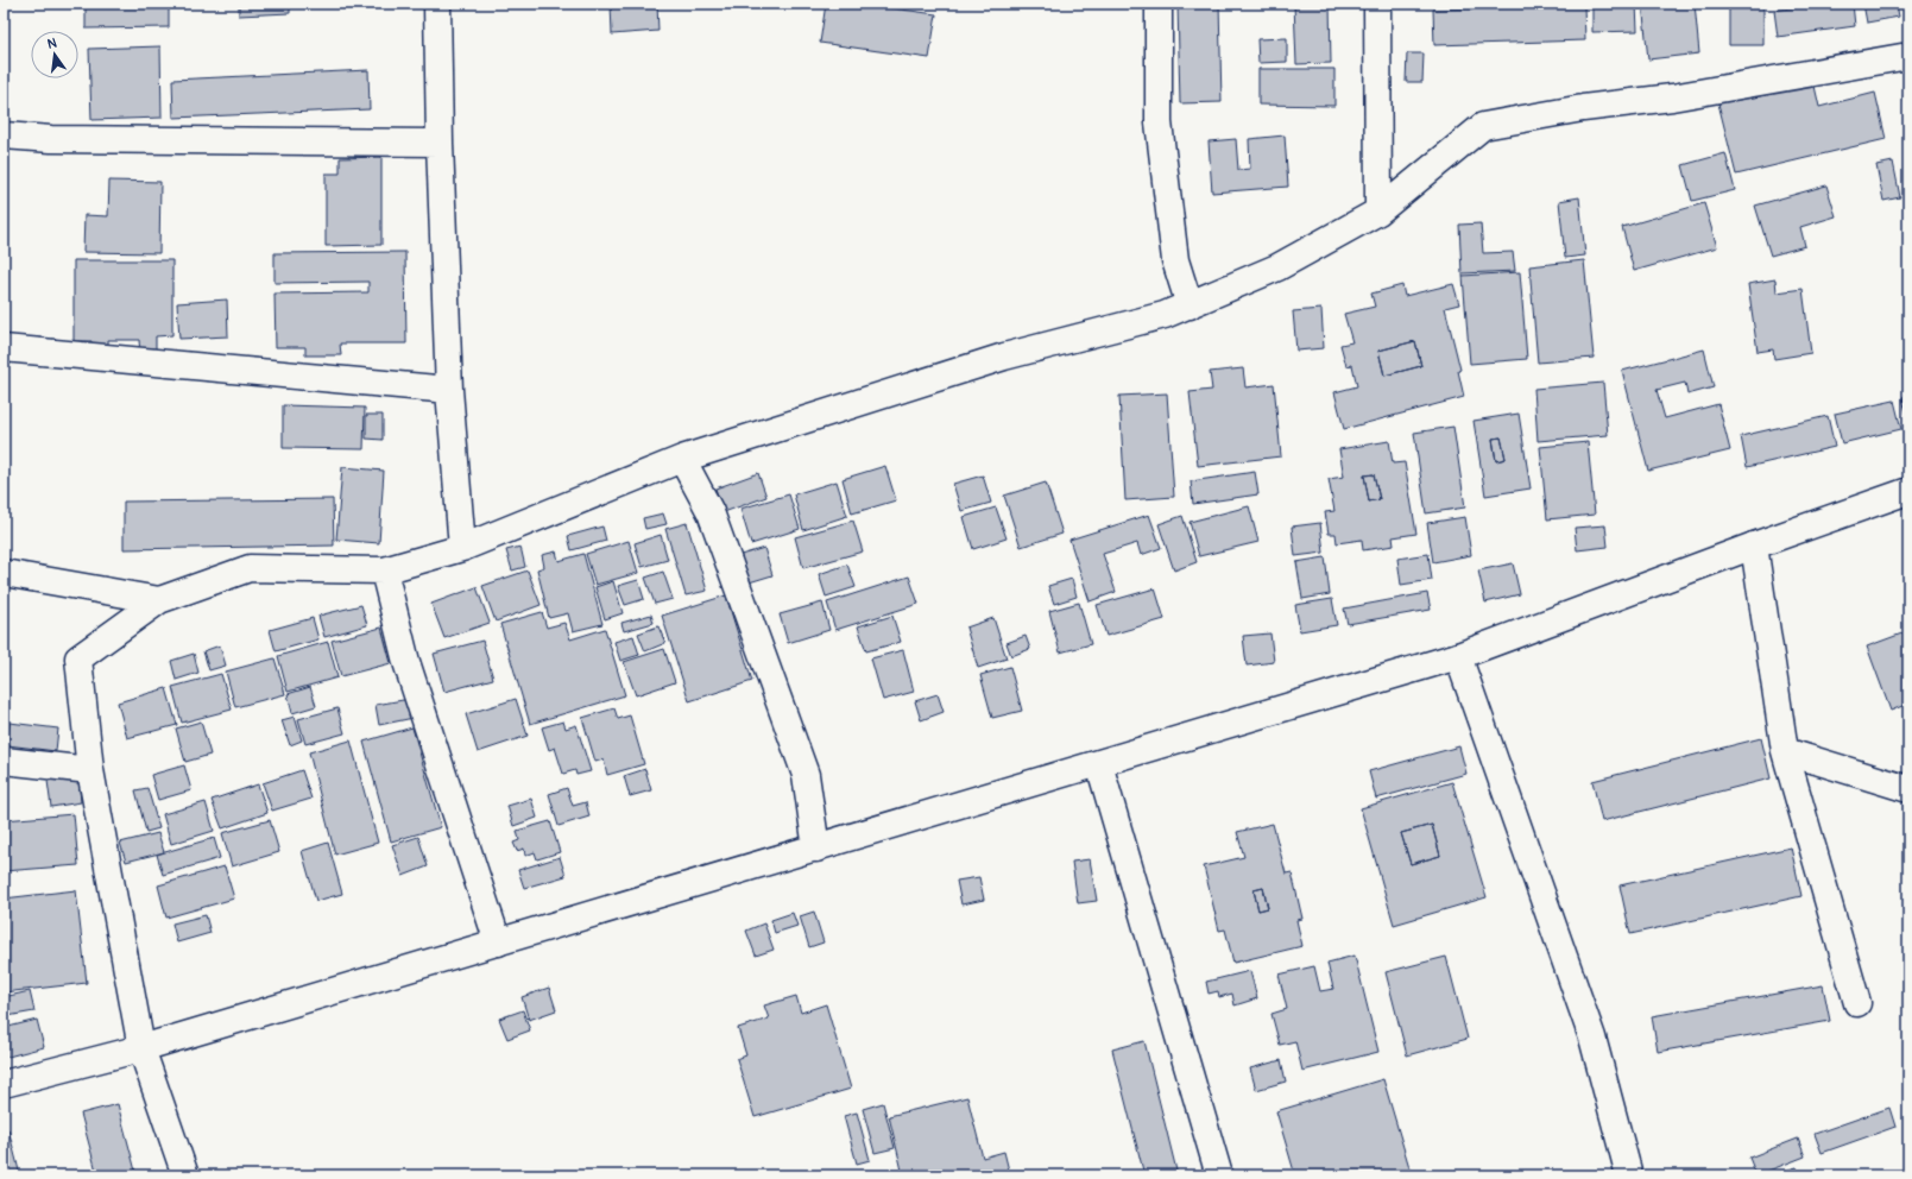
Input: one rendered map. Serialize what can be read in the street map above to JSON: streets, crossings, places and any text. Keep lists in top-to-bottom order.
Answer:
{
  "north": "top"
}
